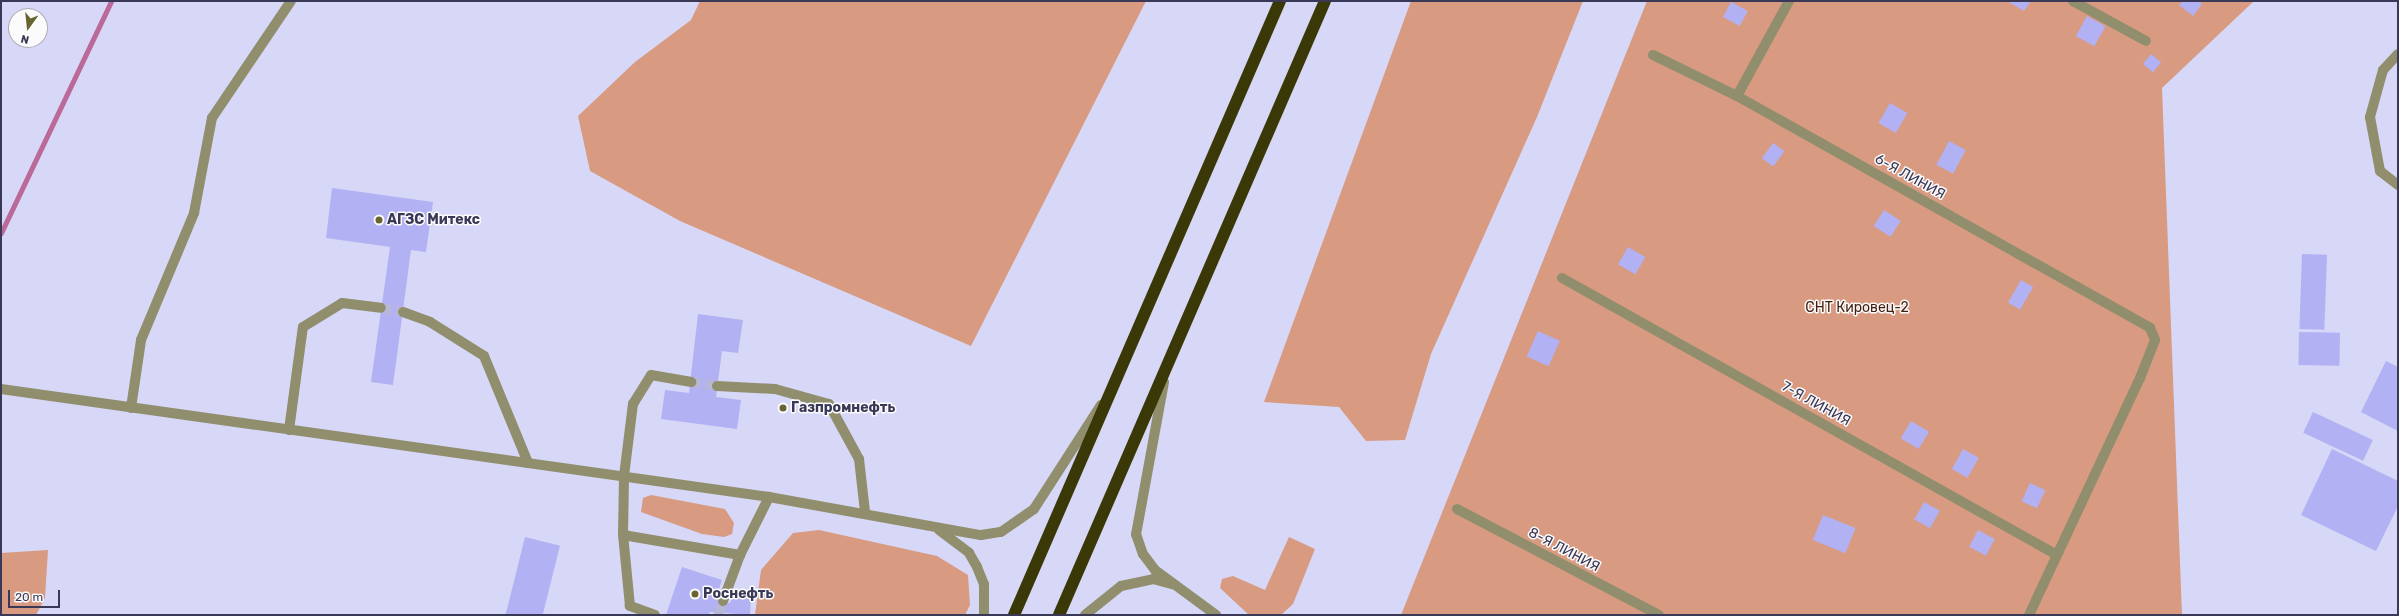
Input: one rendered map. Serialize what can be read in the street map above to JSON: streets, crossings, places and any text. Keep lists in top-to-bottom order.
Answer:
{
  "streets": {
    "street": ["6-Я ЛИНИЯ", "7-Я ЛИНИЯ", "8-Я ЛИНИЯ"]
  },
  "crossings": [
    ["6-Я ЛИНИЯ", "7-Я ЛИНИЯ"]
  ],
  "parks": ["СНТ Кировец-2"],
  "places": ["АГЗС Митекс", "Газпромнефть", "Роснефть"],
  "scale_bar": "20 m",
  "north": "bottom"
}
